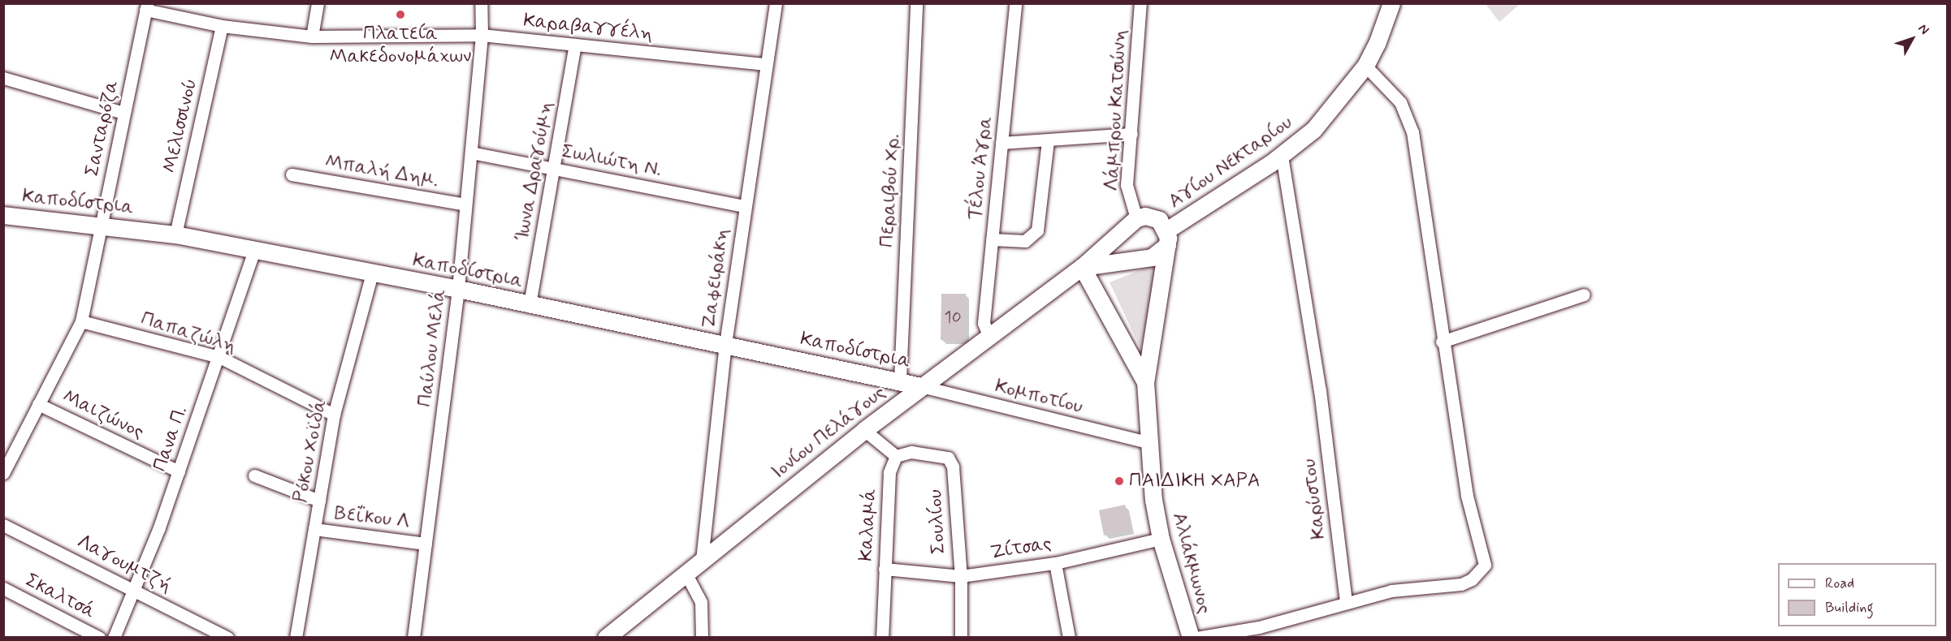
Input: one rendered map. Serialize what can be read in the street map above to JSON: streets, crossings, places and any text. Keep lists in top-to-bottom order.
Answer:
{
  "streets": {
    "street": [
      "Καραβαγγέλη",
      "Λάμπρου Κατσώνη",
      "Μελισσινού",
      "Σανταρόζα",
      "Σωλιώτη Ν.",
      "Αγίου Νεκταρίου",
      "Τέλου Άγρα",
      "Μπαλή Δημ.",
      "Ίωνα Δραγούμη",
      "Περαιβού Χρ.",
      "Καποδίστρια",
      "Ζαφειράκη",
      "Παπαζώλη",
      "Παύλου Μελά",
      "Κομποτίου",
      "Μαιζώνος",
      "Ιονίου Πελάγους",
      "Πανα Π.",
      "Ρόκου Χοϊδά",
      "Καρύστου",
      "Βεΐκου Λ",
      "Σουλίου",
      "Καλαμά",
      "Ζίτσας",
      "Αλιάκμωνος",
      "Λαγουμτζή",
      "Σκαλτσά"
    ]
  },
  "crossings": [
    ["Καραβαγγέλη", "Μελισσινού"],
    ["Καραβαγγέλη", "Σανταρόζα"],
    ["Καραβαγγέλη", "Ίωνα Δραγούμη"],
    ["Καραβαγγέλη", "Ζαφειράκη"],
    ["Καραβαγγέλη", "Παύλου Μελά"],
    ["Λάμπρου Κατσώνη", "Αγίου Νεκταρίου"],
    ["Μελισσινού", "Καποδίστρια"],
    ["Σανταρόζα", "Καποδίστρια"],
    ["Σανταρόζα", "Παπαζώλη"],
    ["Σανταρόζα", "Μαιζώνος"],
    ["Σωλιώτη Ν.", "Ίωνα Δραγούμη"],
    ["Σωλιώτη Ν.", "Ζαφειράκη"],
    ["Σωλιώτη Ν.", "Παύλου Μελά"],
    ["Αγίου Νεκταρίου", "Ιονίου Πελάγους"],
    ["Αγίου Νεκταρίου", "Καρύστου"],
    ["Αγίου Νεκταρίου", "Αλιάκμωνος"],
    ["Τέλου Άγρα", "Ιονίου Πελάγους"],
    ["Μπαλή Δημ.", "Παύλου Μελά"],
    ["Ίωνα Δραγούμη", "Καποδίστρια"],
    ["Περαιβού Χρ.", "Καποδίστρια"],
    ["Καποδίστρια", "Ζαφειράκη"],
    ["Καποδίστρια", "Παύλου Μελά"],
    ["Καποδίστρια", "Κομποτίου"],
    ["Καποδίστρια", "Ιονίου Πελάγους"],
    ["Καποδίστρια", "Πανα Π."],
    ["Καποδίστρια", "Ρόκου Χοϊδά"],
    ["Ζαφειράκη", "Ιονίου Πελάγους"],
    ["Παπαζώλη", "Πανα Π."],
    ["Παπαζώλη", "Ρόκου Χοϊδά"],
    ["Παύλου Μελά", "Βεΐκου Λ"],
    ["Κομποτίου", "Ιονίου Πελάγους"],
    ["Κομποτίου", "Αλιάκμωνος"],
    ["Μαιζώνος", "Πανα Π."],
    ["Ιονίου Πελάγους", "Αλιάκμωνος"],
    ["Πανα Π.", "Λαγουμτζή"],
    ["Ρόκου Χοϊδά", "Βεΐκου Λ"],
    ["Σουλίου", "Καλαμά"],
    ["Σουλίου", "Ζίτσας"],
    ["Καλαμά", "Ζίτσας"],
    ["Ζίτσας", "Αλιάκμωνος"]
  ],
  "places": ["Πλατεία Μακεδονομάχων", "ΠΑΙΔΙΚΗ ΧΑΡΑ"],
  "house_numbers": ["10"],
  "legend": ["Road", "Building"],
  "north": "top right"
}
